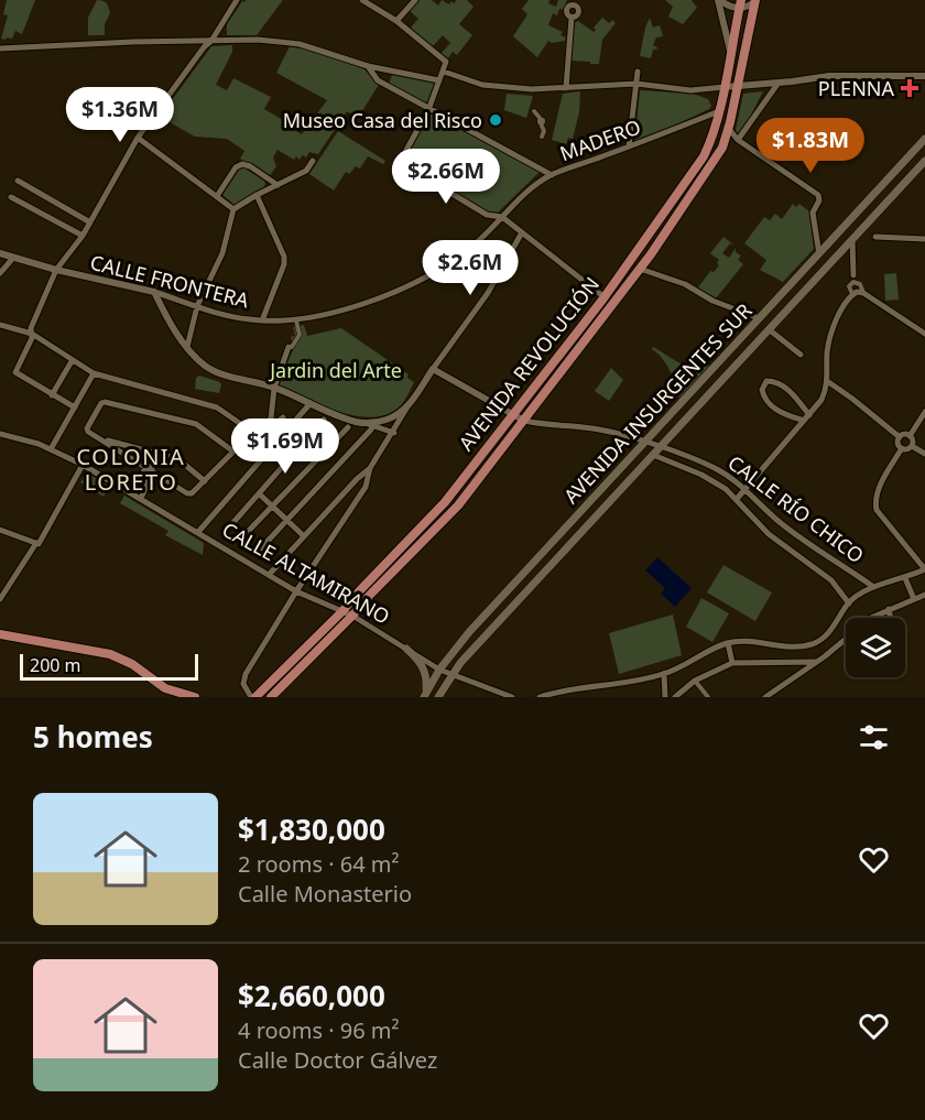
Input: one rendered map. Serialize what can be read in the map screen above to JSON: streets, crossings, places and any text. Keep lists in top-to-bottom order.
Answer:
{
  "streets": {
    "main road": ["AVENIDA REVOLUCIÓN", "AVENIDA INSURGENTES SUR"],
    "street": [
      "MADERO",
      "CALLE FRONTERA",
      "CALLE RÍO CHICO",
      "CALLE ALTAMIRANO"
    ]
  },
  "crossings": [
    ["MADERO", "CALLE FRONTERA"],
    ["MADERO", "AVENIDA REVOLUCIÓN"],
    ["AVENIDA REVOLUCIÓN", "CALLE RÍO CHICO"],
    ["AVENIDA REVOLUCIÓN", "CALLE ALTAMIRANO"],
    ["AVENIDA INSURGENTES SUR", "CALLE RÍO CHICO"],
    ["AVENIDA INSURGENTES SUR", "CALLE ALTAMIRANO"]
  ],
  "districts": ["COLONIA LORETO"],
  "parks": ["Jardin del Arte"],
  "places": {
    "health": ["PLENNA"],
    "other": ["Museo Casa del Risco"]
  },
  "scale_bar": "200 m",
  "page": {
    "price": [
      "$1.36M",
      "$1.83M",
      "$2.66M",
      "$2.6M",
      "$1.69M"
    ],
    "scale": "200 m",
    "heading": "5 homes",
    "list": [
      {
        "name": "$1,830,000",
        "note": "2 rooms · 64 m² · Calle Monasterio"
      },
      {
        "name": "$2,660,000",
        "note": "4 rooms · 96 m² · Calle Doctor Gálvez"
      }
    ]
  }
}
